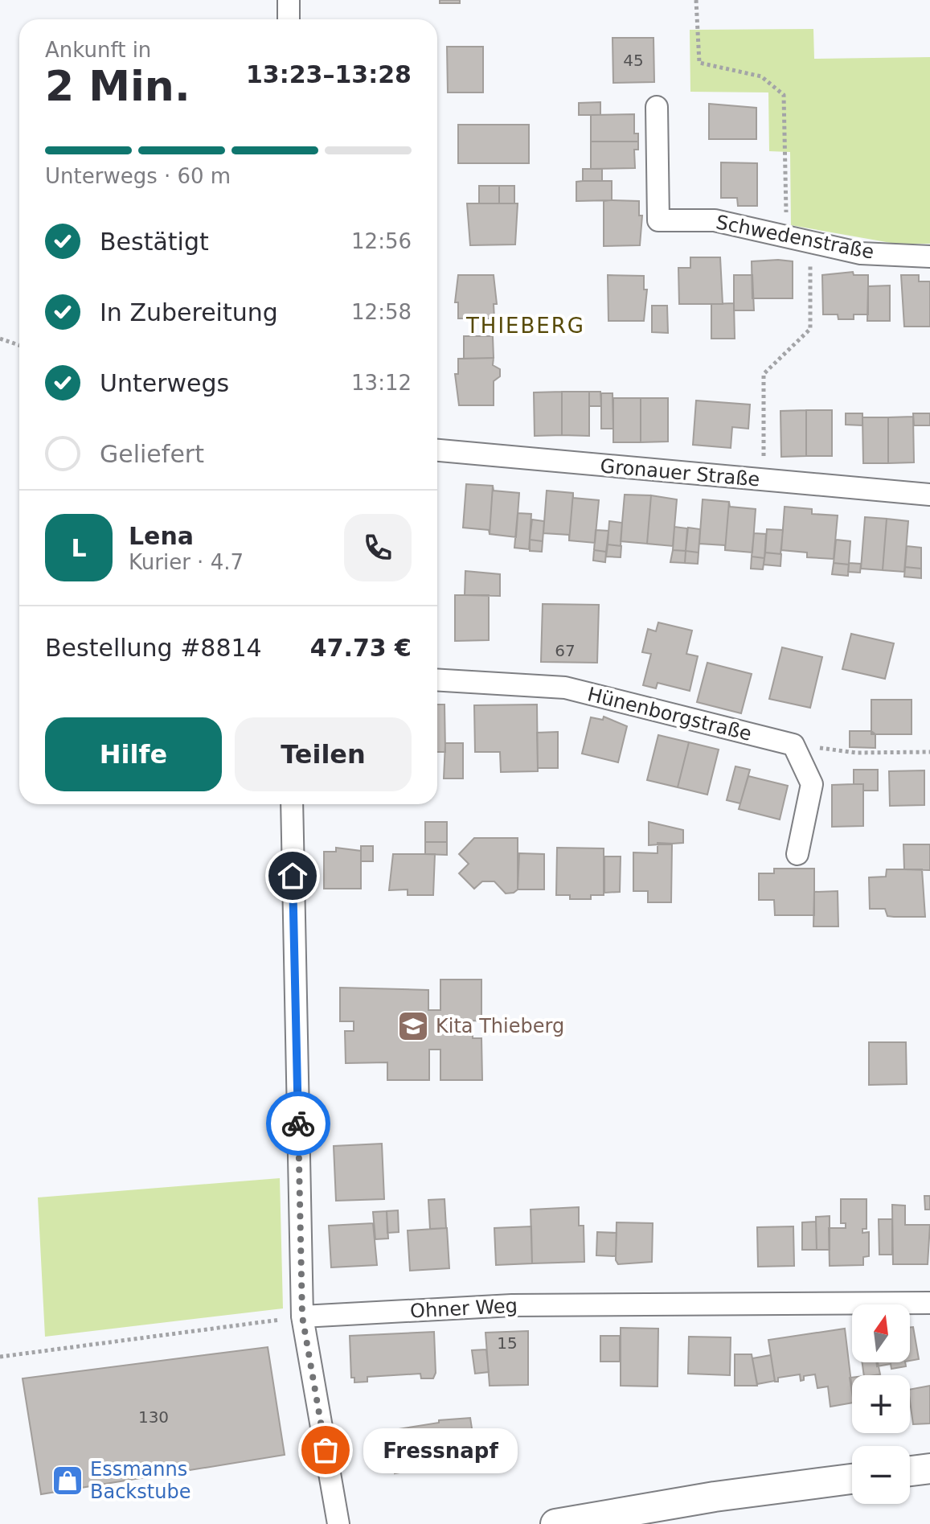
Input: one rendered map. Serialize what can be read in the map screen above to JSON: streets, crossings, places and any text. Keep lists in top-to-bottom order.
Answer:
{
  "streets": {
    "street": [
      "Schwedenstraße",
      "Gronauer Straße",
      "Hünenborgstraße",
      "Ohner Weg"
    ]
  },
  "districts": ["THIEBERG"],
  "places": {
    "school or university": ["Kita Thieberg"],
    "other": ["Fressnapf"],
    "shop": ["Essmanns Backstube"]
  },
  "house_numbers": [
    "45",
    "67",
    "15",
    "130"
  ],
  "north": "top",
  "page": {
    "heading": ["2 Min.", "Ankunft in", "13:23–13:28"],
    "panel": [
      "Lena",
      "Kurier · 4.7",
      "Bestellung #8814",
      "47.73 €"
    ],
    "bar": "Unterwegs · 60 m",
    "list": [
      ["Bestätigt", "12:56"],
      ["In Zubereitung", "12:58"],
      ["Unterwegs", "13:12"],
      "Geliefert"
    ],
    "round": "L",
    "buttons": ["Hilfe", "Teilen"],
    "map_buttons": ["+", "−"],
    "bubble": "Fressnapf"
  }
}
